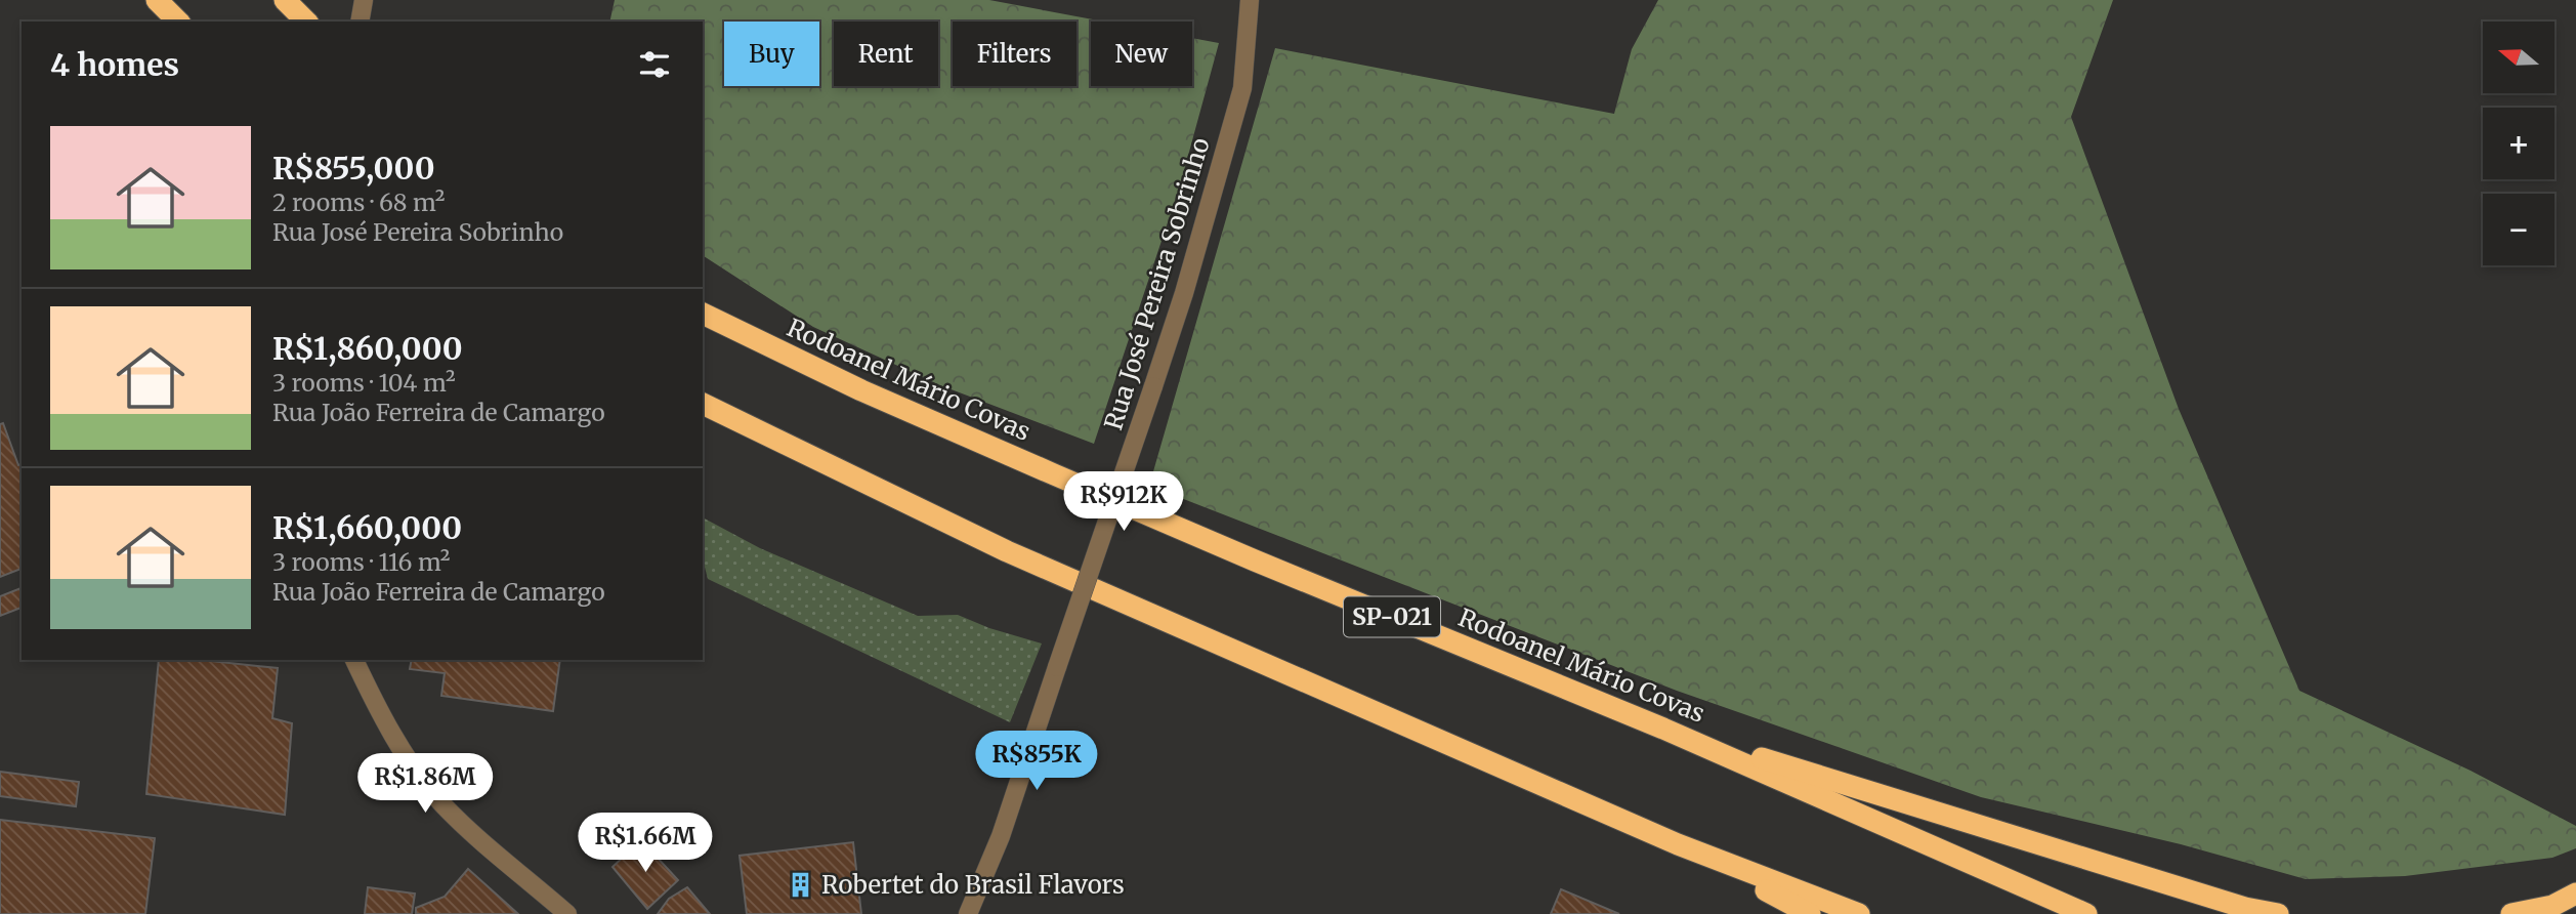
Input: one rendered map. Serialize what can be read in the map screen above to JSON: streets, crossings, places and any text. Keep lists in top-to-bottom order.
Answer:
{
  "streets": {
    "highway": ["Rodoanel Mário Covas", "SP-021"],
    "street": ["Rua José Pereira Sobrinho"]
  },
  "places": {
    "building": ["Robertet do Brasil Flavors"]
  },
  "north": "left",
  "page": {
    "map_buttons": ["+", "−"],
    "chip": [
      "Buy",
      "Rent",
      "Filters",
      "New"
    ],
    "heading": "4 homes",
    "list": [
      {
        "name": "R$855,000",
        "note": "2 rooms · 68 m² · Rua José Pereira Sobrinho"
      },
      {
        "name": "R$1,860,000",
        "note": "3 rooms · 104 m² · Rua João Ferreira de Camargo"
      },
      {
        "name": "R$1,660,000",
        "note": "3 rooms · 116 m² · Rua João Ferreira de Camargo"
      }
    ],
    "price": [
      "R$912K",
      "R$855K",
      "R$1.86M",
      "R$1.66M"
    ]
  }
}
